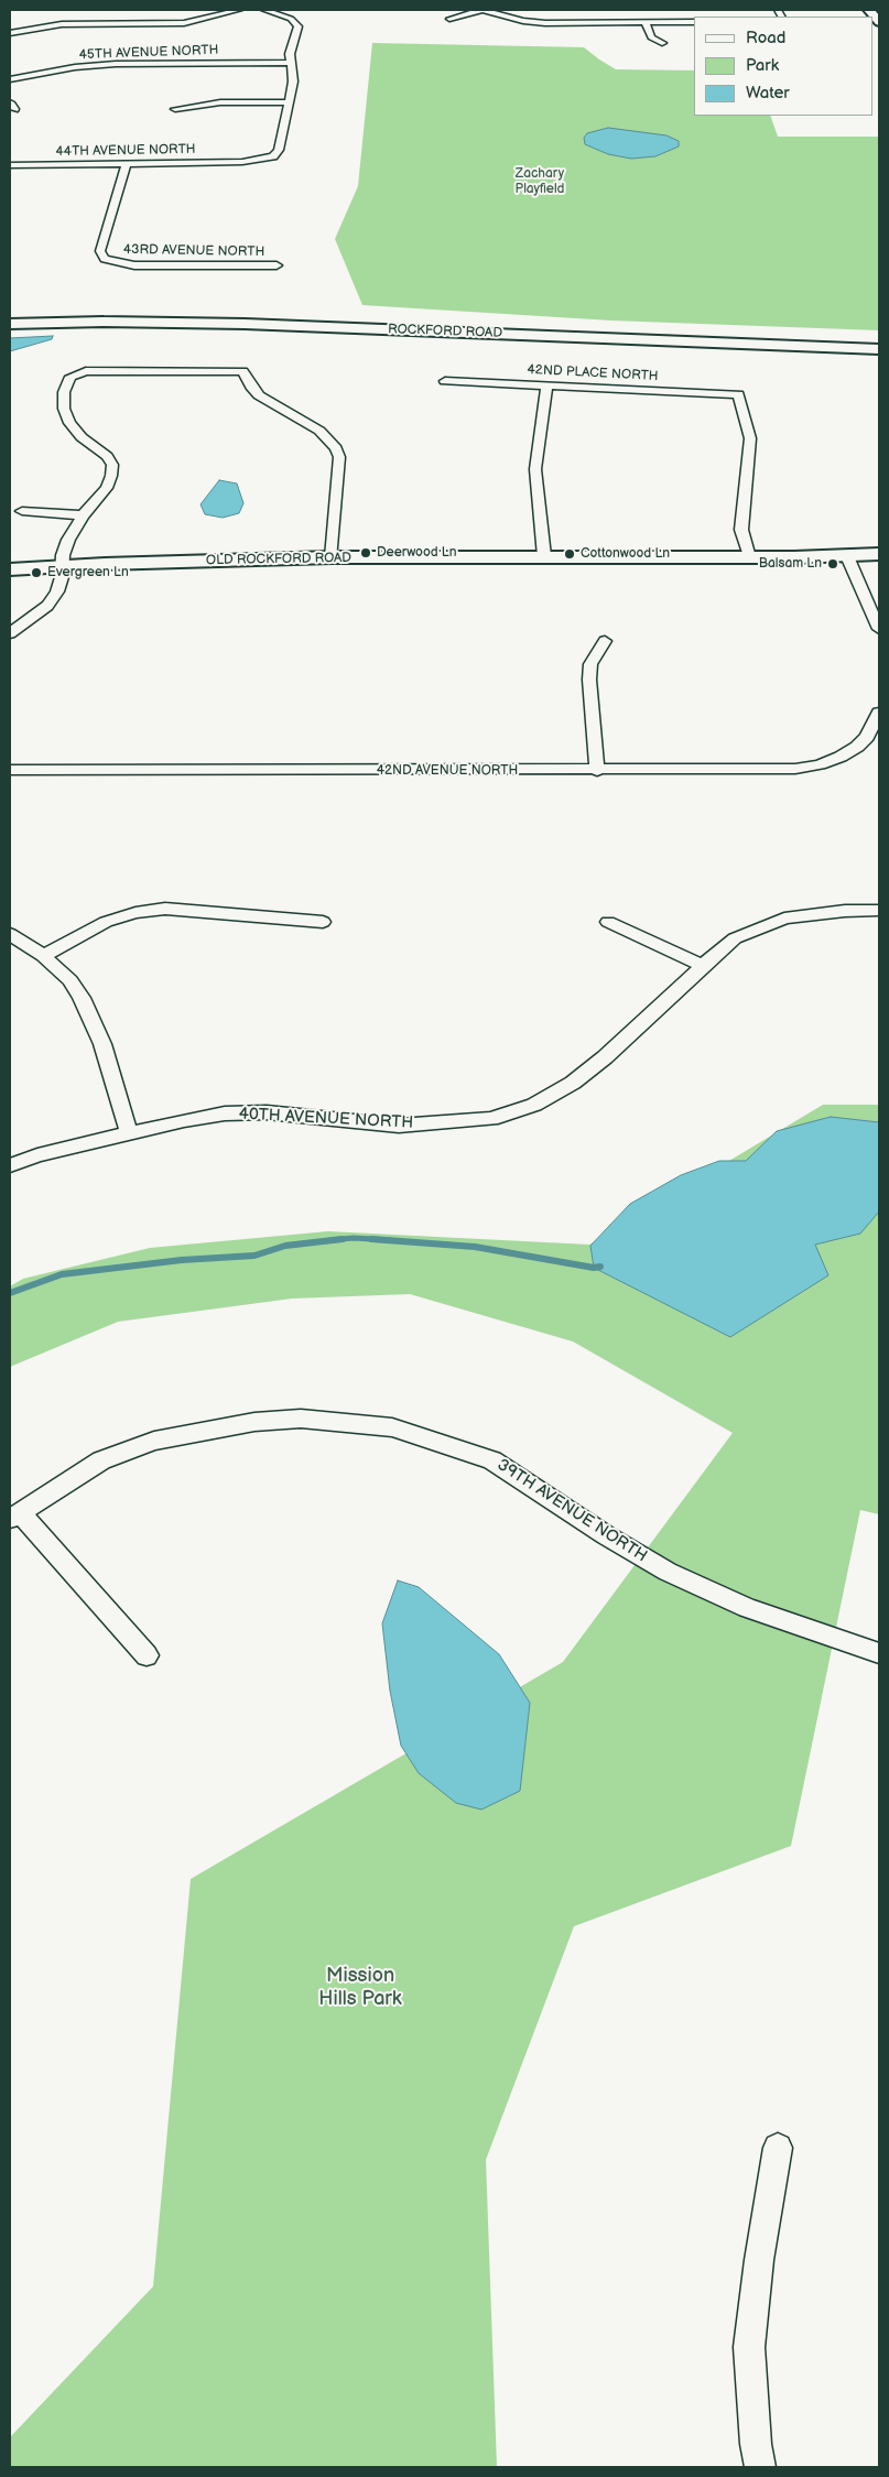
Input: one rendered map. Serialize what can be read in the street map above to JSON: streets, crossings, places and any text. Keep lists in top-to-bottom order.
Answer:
{
  "streets": {
    "main road": ["ROCKFORD ROAD", "OLD ROCKFORD ROAD"],
    "street": [
      "45TH AVENUE NORTH",
      "44TH AVENUE NORTH",
      "43RD AVENUE NORTH",
      "42ND PLACE NORTH",
      "42ND AVENUE NORTH",
      "40TH AVENUE NORTH",
      "39TH AVENUE NORTH"
    ]
  },
  "crossings": [
    ["44TH AVENUE NORTH", "43RD AVENUE NORTH"],
    ["42ND PLACE NORTH", "OLD ROCKFORD ROAD"]
  ],
  "parks": ["Zachary Playfield", "Mission Hills Park"],
  "places": [
    "Deerwood Ln",
    "Cottonwood Ln",
    "Balsam Ln",
    "Evergreen Ln"
  ],
  "legend": ["Road", "Park", "Water"]
}
